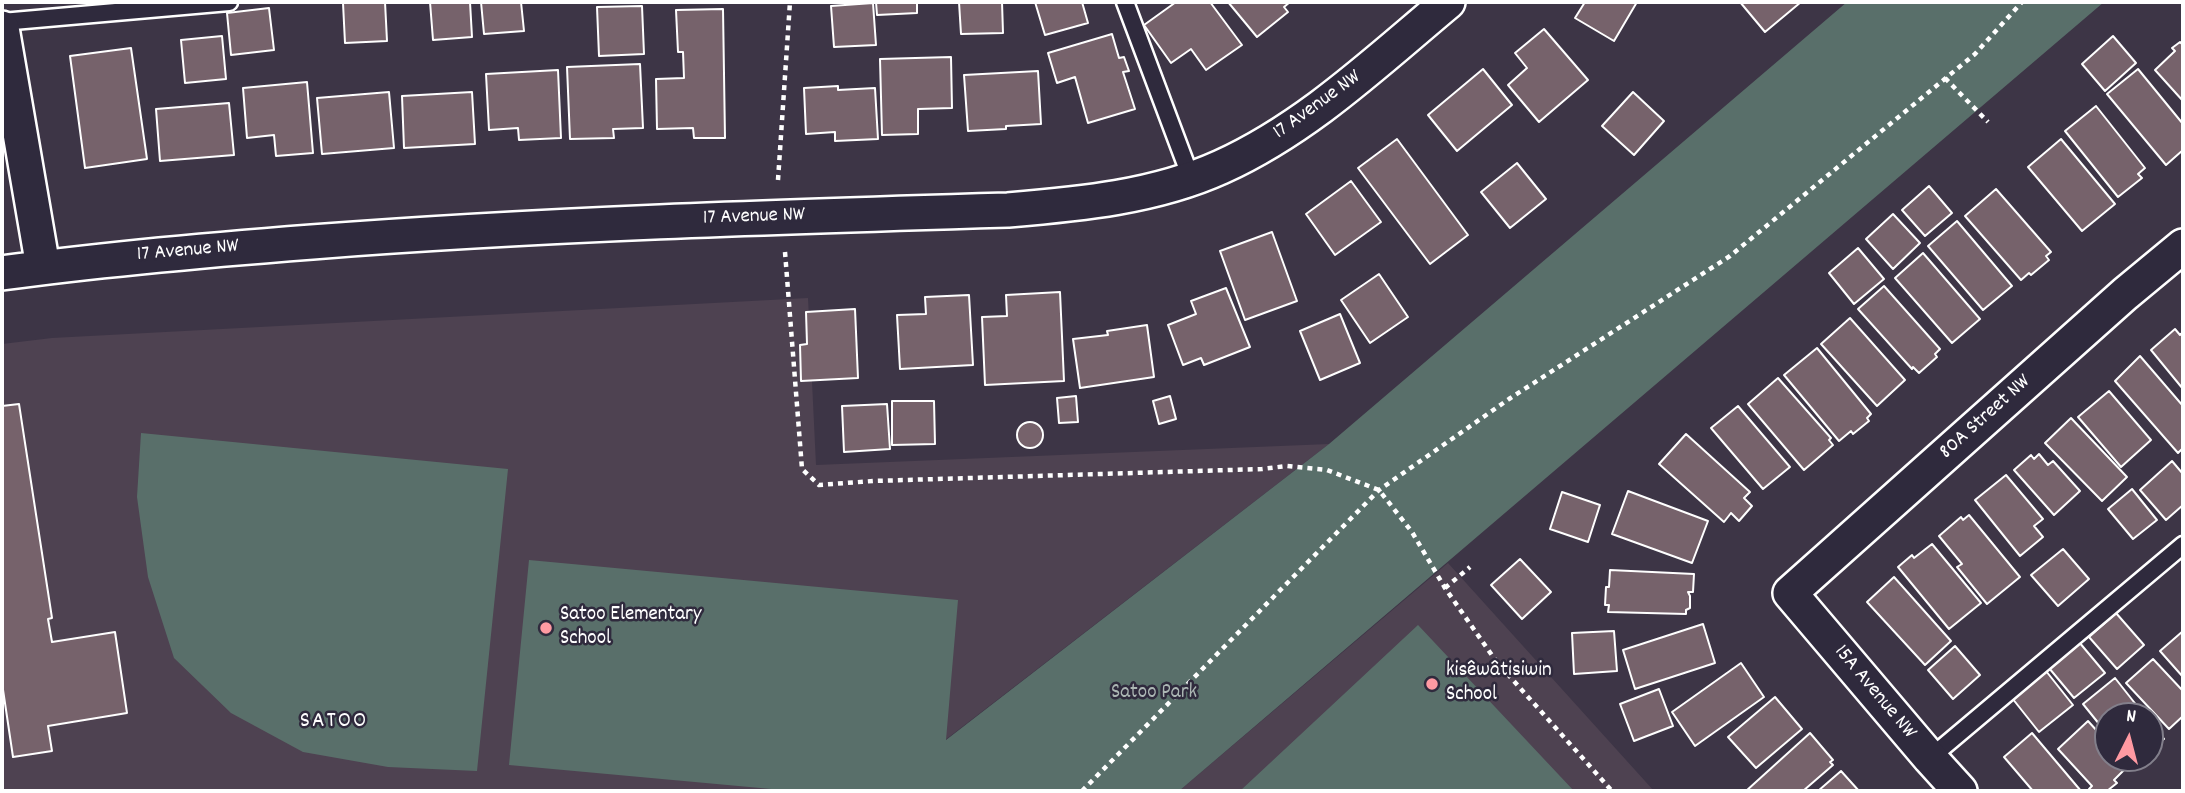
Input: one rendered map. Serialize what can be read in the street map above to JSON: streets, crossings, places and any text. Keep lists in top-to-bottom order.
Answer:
{
  "streets": {
    "street": ["17 Avenue NW", "80A Street NW", "15A Avenue NW"]
  },
  "crossings": [
    ["80A Street NW", "15A Avenue NW"]
  ],
  "districts": ["SATOO"],
  "parks": ["Satoo Park"],
  "places": ["Satoo Elementary School", "kisêwâtisiwin School"],
  "north": "top"
}
